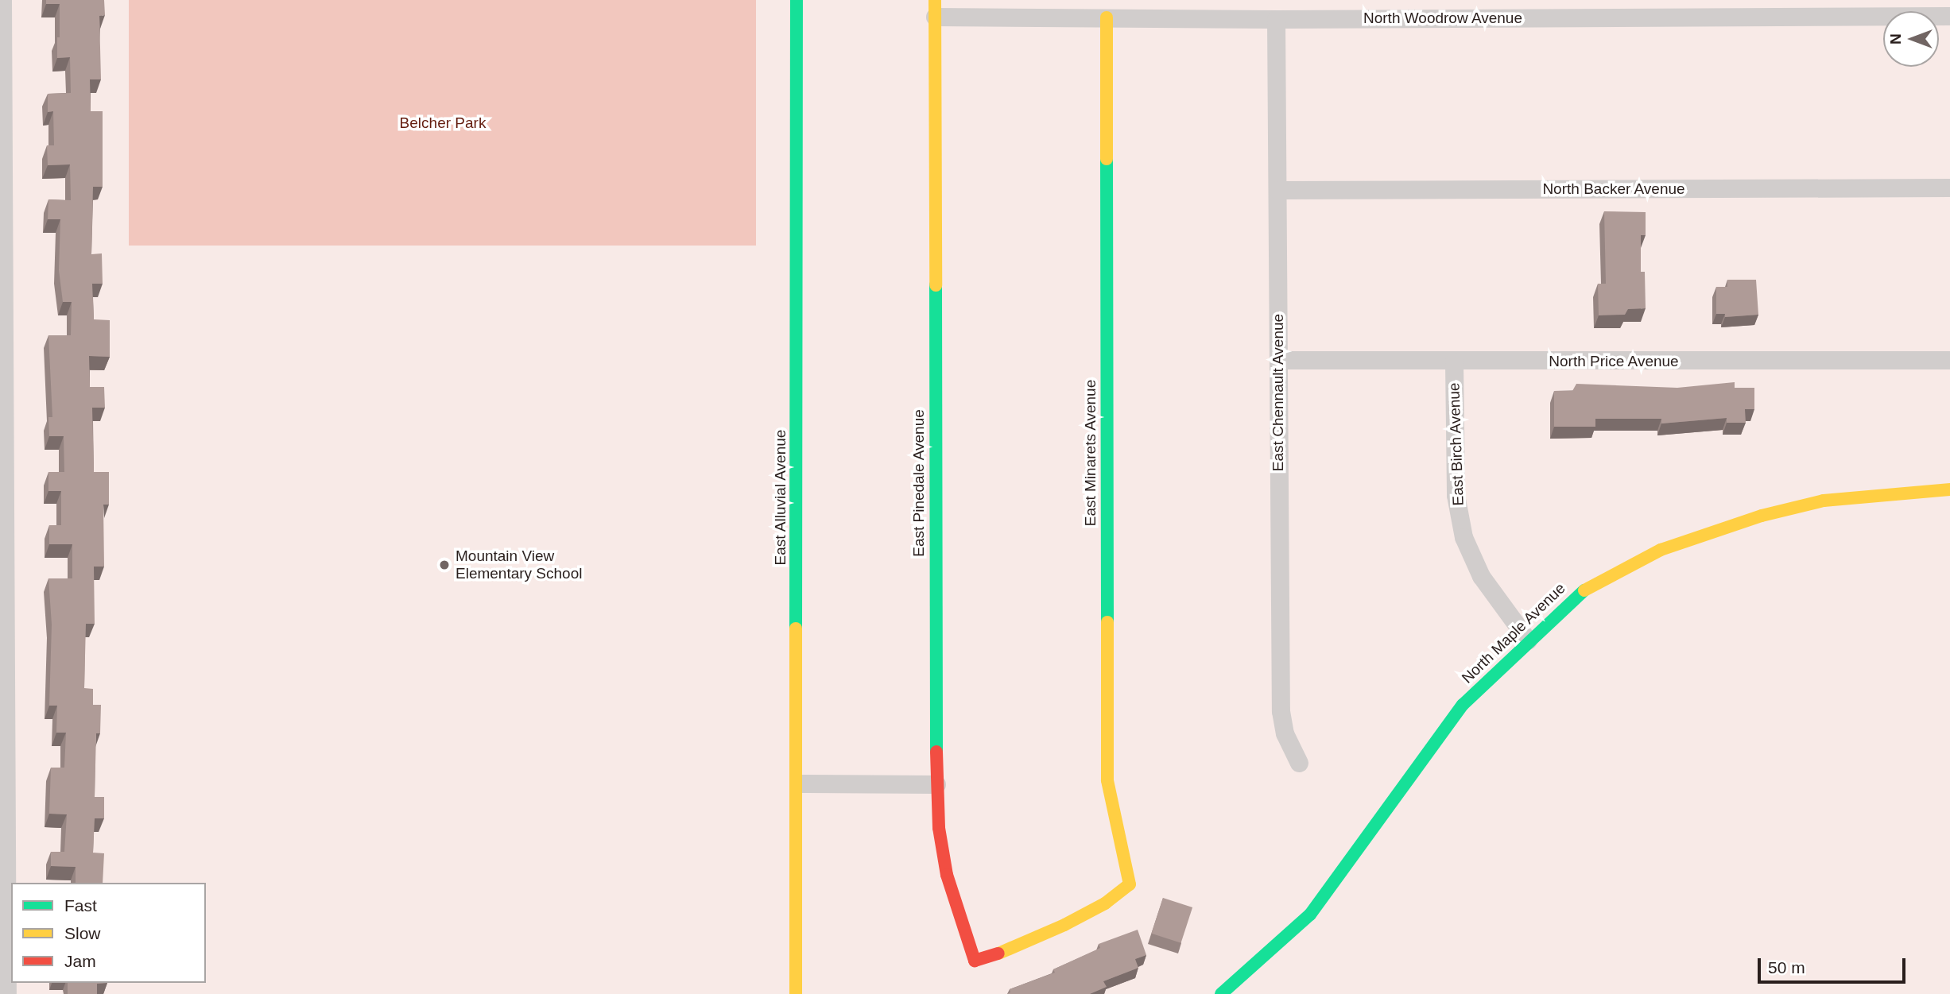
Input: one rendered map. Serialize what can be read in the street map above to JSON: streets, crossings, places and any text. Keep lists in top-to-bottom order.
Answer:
{
  "streets": {
    "street": [
      "North Woodrow Avenue",
      "North Backer Avenue",
      "North Price Avenue",
      "East Chennault Avenue",
      "East Birch Avenue",
      "East Minarets Avenue",
      "East Pinedale Avenue",
      "East Alluvial Avenue",
      "North Maple Avenue"
    ]
  },
  "crossings": [
    ["North Woodrow Avenue", "East Chennault Avenue"],
    ["North Woodrow Avenue", "East Minarets Avenue"],
    ["North Woodrow Avenue", "East Pinedale Avenue"],
    ["North Backer Avenue", "East Chennault Avenue"],
    ["North Price Avenue", "East Chennault Avenue"],
    ["North Price Avenue", "East Birch Avenue"],
    ["East Birch Avenue", "North Maple Avenue"],
    ["East Minarets Avenue", "East Pinedale Avenue"]
  ],
  "parks": ["Belcher Park"],
  "places": ["Mountain View Elementary School"],
  "legend": ["Fast", "Slow", "Jam"],
  "scale_bar": "50 m",
  "north": "left"
}
